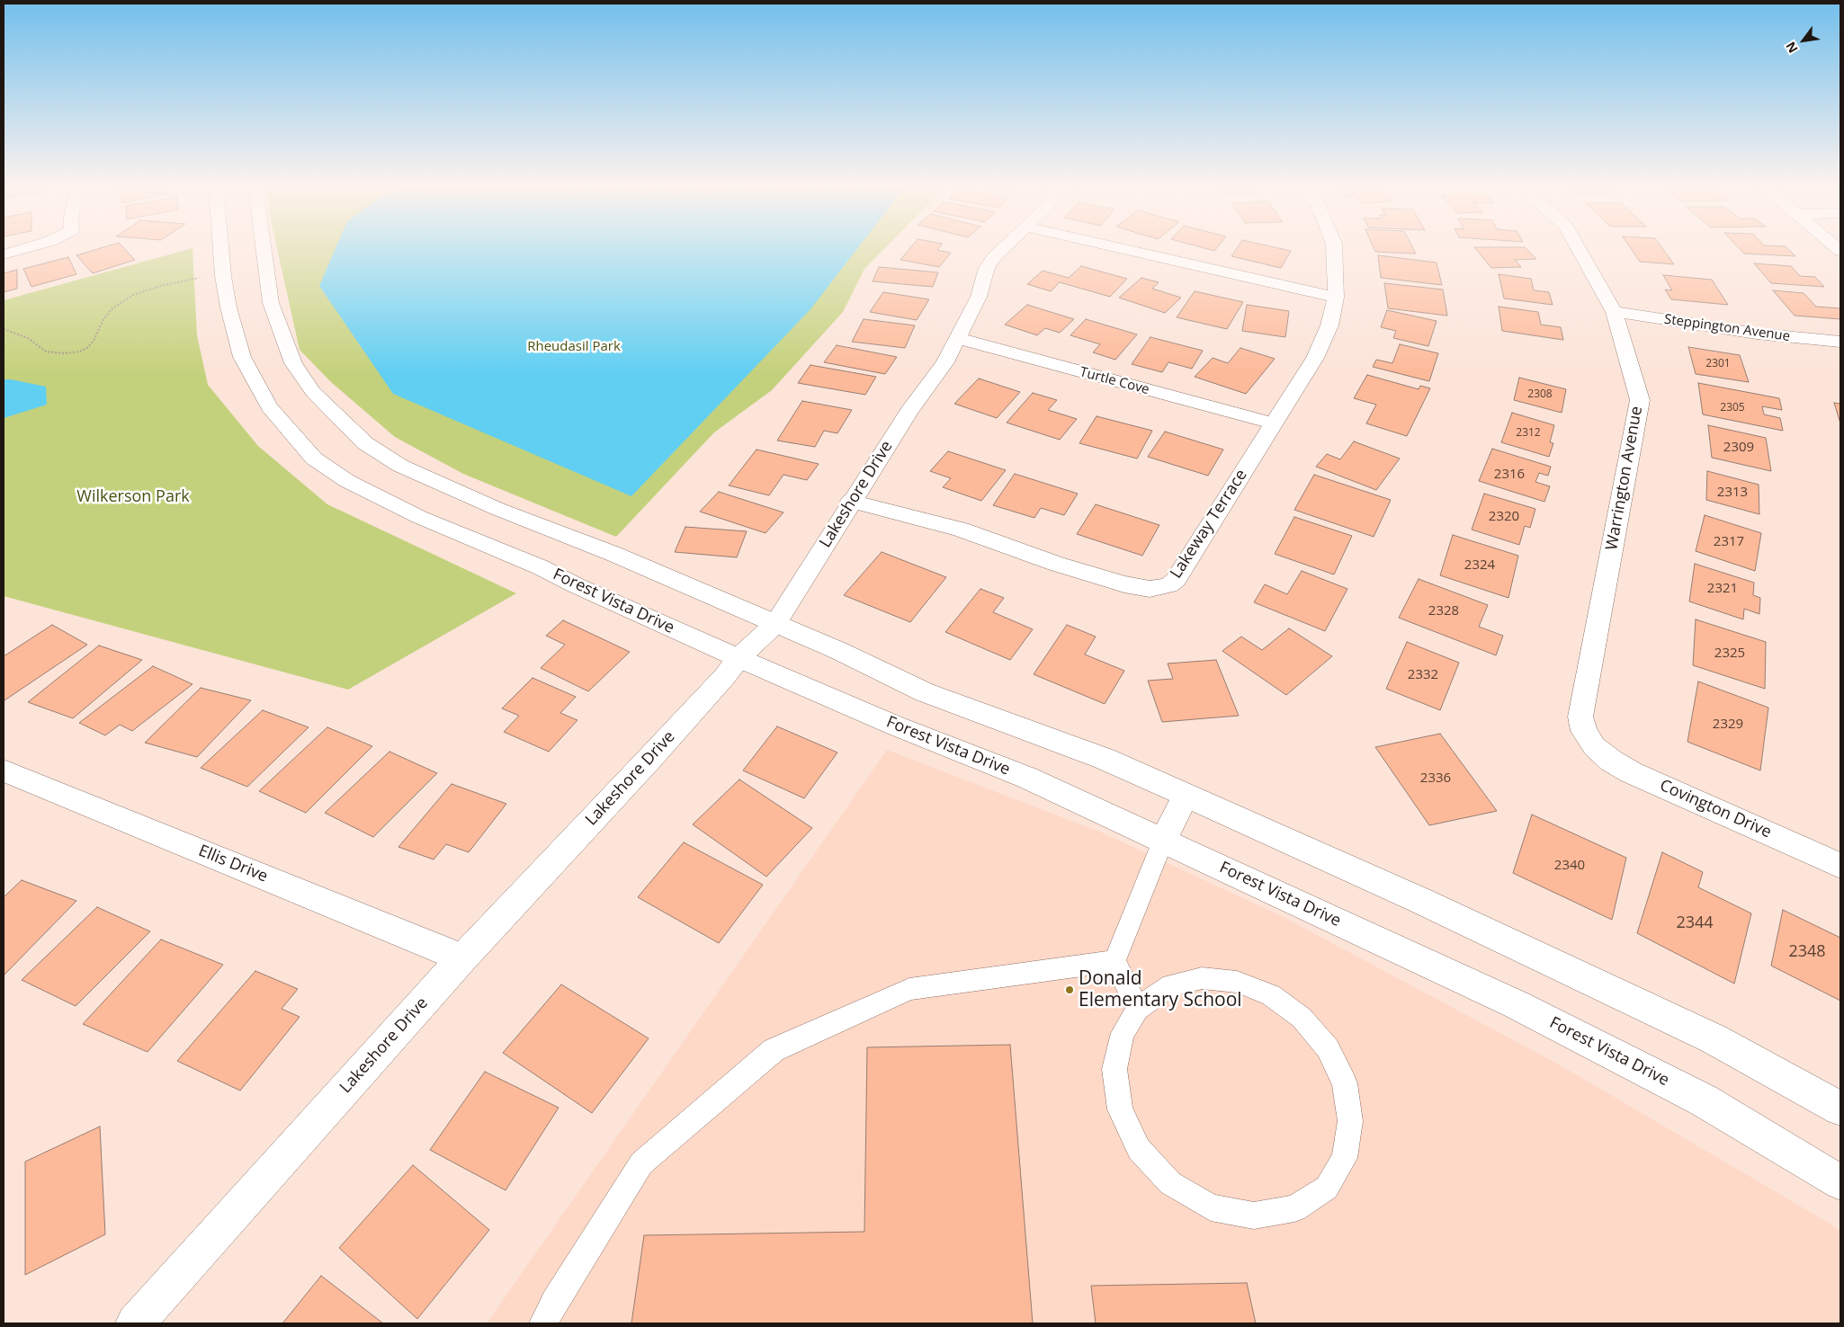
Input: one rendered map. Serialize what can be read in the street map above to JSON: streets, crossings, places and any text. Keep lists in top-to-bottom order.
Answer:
{
  "streets": {
    "street": [
      "Steppington Avenue",
      "Turtle Cove",
      "Warrington Avenue",
      "Lakeshore Drive",
      "Lakeway Terrace",
      "Forest Vista Drive",
      "Covington Drive",
      "Ellis Drive"
    ]
  },
  "crossings": [
    ["Steppington Avenue", "Warrington Avenue"],
    ["Turtle Cove", "Lakeshore Drive"],
    ["Turtle Cove", "Lakeway Terrace"],
    ["Warrington Avenue", "Covington Drive"],
    ["Lakeshore Drive", "Lakeway Terrace"],
    ["Lakeshore Drive", "Forest Vista Drive"],
    ["Lakeshore Drive", "Ellis Drive"]
  ],
  "parks": ["Rheudasil Park", "Wilkerson Park"],
  "places": ["Donald Elementary School"],
  "house_numbers": [
    "2301",
    "2308",
    "2305",
    "2312",
    "2309",
    "2316",
    "2313",
    "2320",
    "2317",
    "2324",
    "2321",
    "2328",
    "2325",
    "2332",
    "2329",
    "2336",
    "2340",
    "2344",
    "2348"
  ],
  "north": "bottom left"
}
